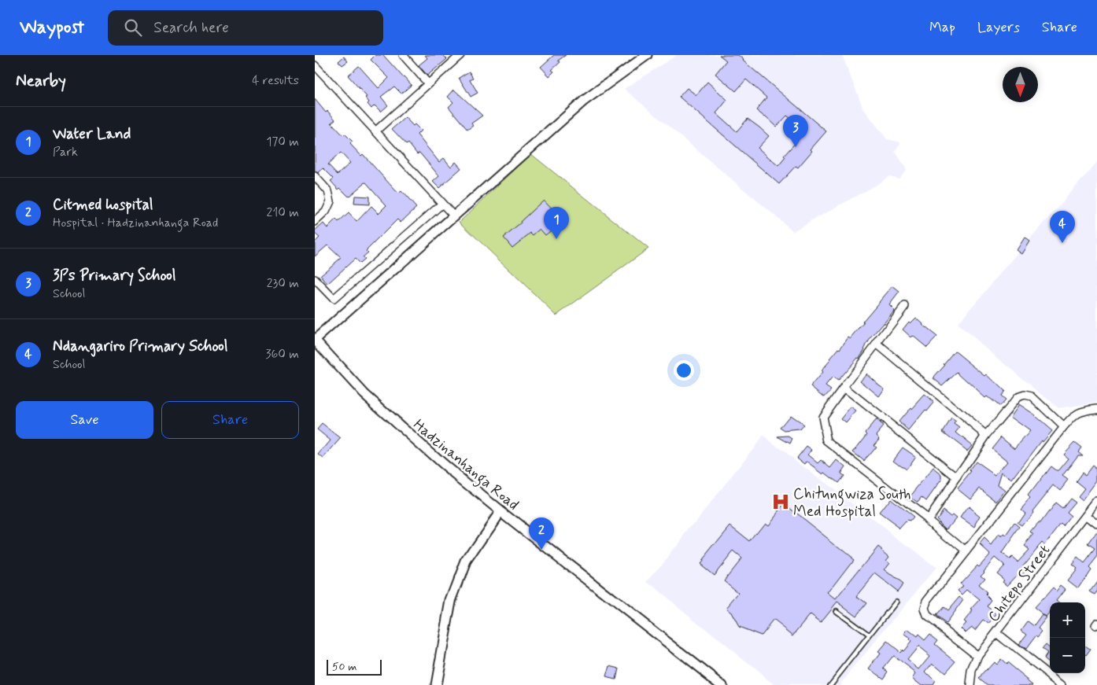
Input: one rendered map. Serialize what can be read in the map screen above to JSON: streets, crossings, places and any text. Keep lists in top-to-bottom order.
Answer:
{
  "streets": {
    "street": ["Hadzinanhanga Road", "Chitepo Street"]
  },
  "places": {
    "hospital": ["Chitungwiza South Med Hospital"]
  },
  "scale_bar": "50 m",
  "north": "bottom",
  "page": {
    "header": "Waypost",
    "search": "Search here",
    "nav": ["Map", "Layers", "Share"],
    "heading": ["Nearby", "4 results"],
    "list": [
      {
        "mark": "1",
        "name": "Water Land",
        "note": "Park",
        "value": "170 m"
      },
      {
        "mark": "2",
        "name": "Citmed hospital",
        "note": "Hospital · Hadzinanhanga Road",
        "value": "210 m"
      },
      {
        "mark": "3",
        "name": "3Ps Primary School",
        "note": "School",
        "value": "230 m"
      },
      {
        "mark": "4",
        "name": "Ndangariro Primary School",
        "note": "School",
        "value": "360 m"
      }
    ],
    "pins": [
      "3",
      "1",
      "4",
      "2"
    ],
    "buttons": ["Save", "Share"],
    "map_buttons": ["+", "−"],
    "scale": "50 m"
  }
}
